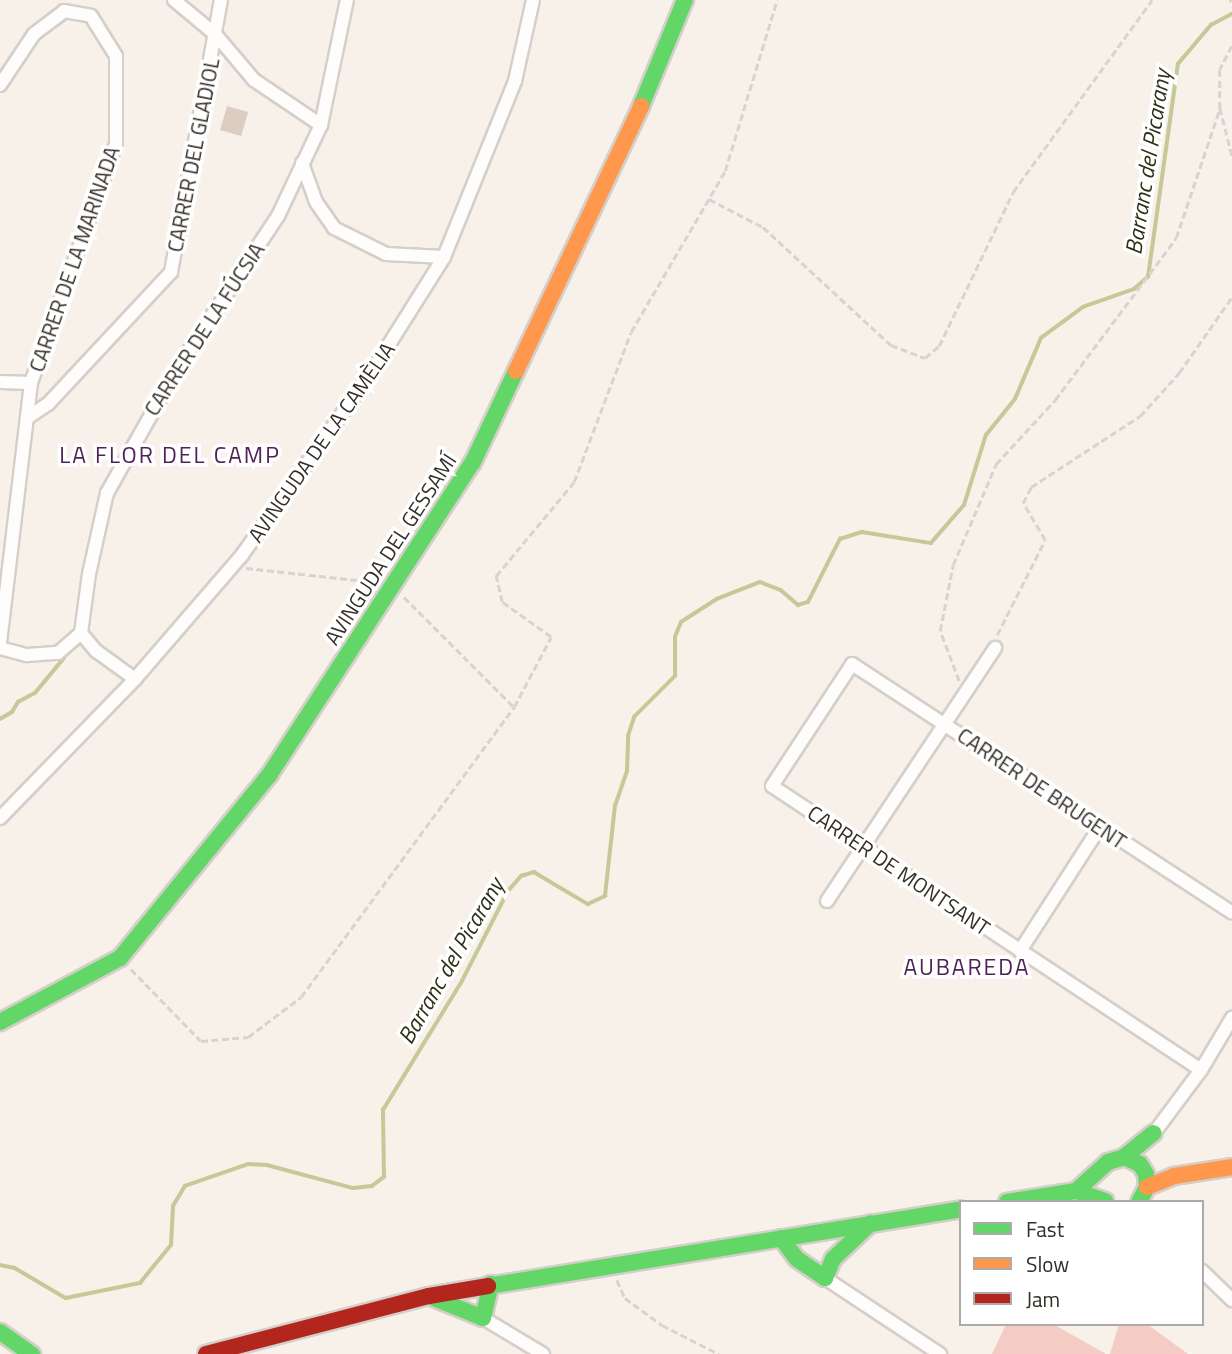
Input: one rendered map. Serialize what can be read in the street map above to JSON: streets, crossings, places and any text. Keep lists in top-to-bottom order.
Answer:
{
  "streets": {
    "street": [
      "CARRER DEL GLADIOL",
      "CARRER DE LA MARINADA",
      "CARRER DE LA FÚCSIA",
      "AVINGUDA DE LA CAMÈLIA",
      "AVINGUDA DEL GESSAMÍ",
      "CARRER DE BRUGENT",
      "CARRER DE MONTSANT"
    ]
  },
  "crossings": [
    ["CARRER DEL GLADIOL", "CARRER DE LA MARINADA"],
    ["CARRER DE BRUGENT", "CARRER DE MONTSANT"]
  ],
  "districts": ["LA FLOR DEL CAMP", "AUBAREDA"],
  "water": ["Barranc del Picarany"],
  "legend": ["Fast", "Slow", "Jam"]
}
